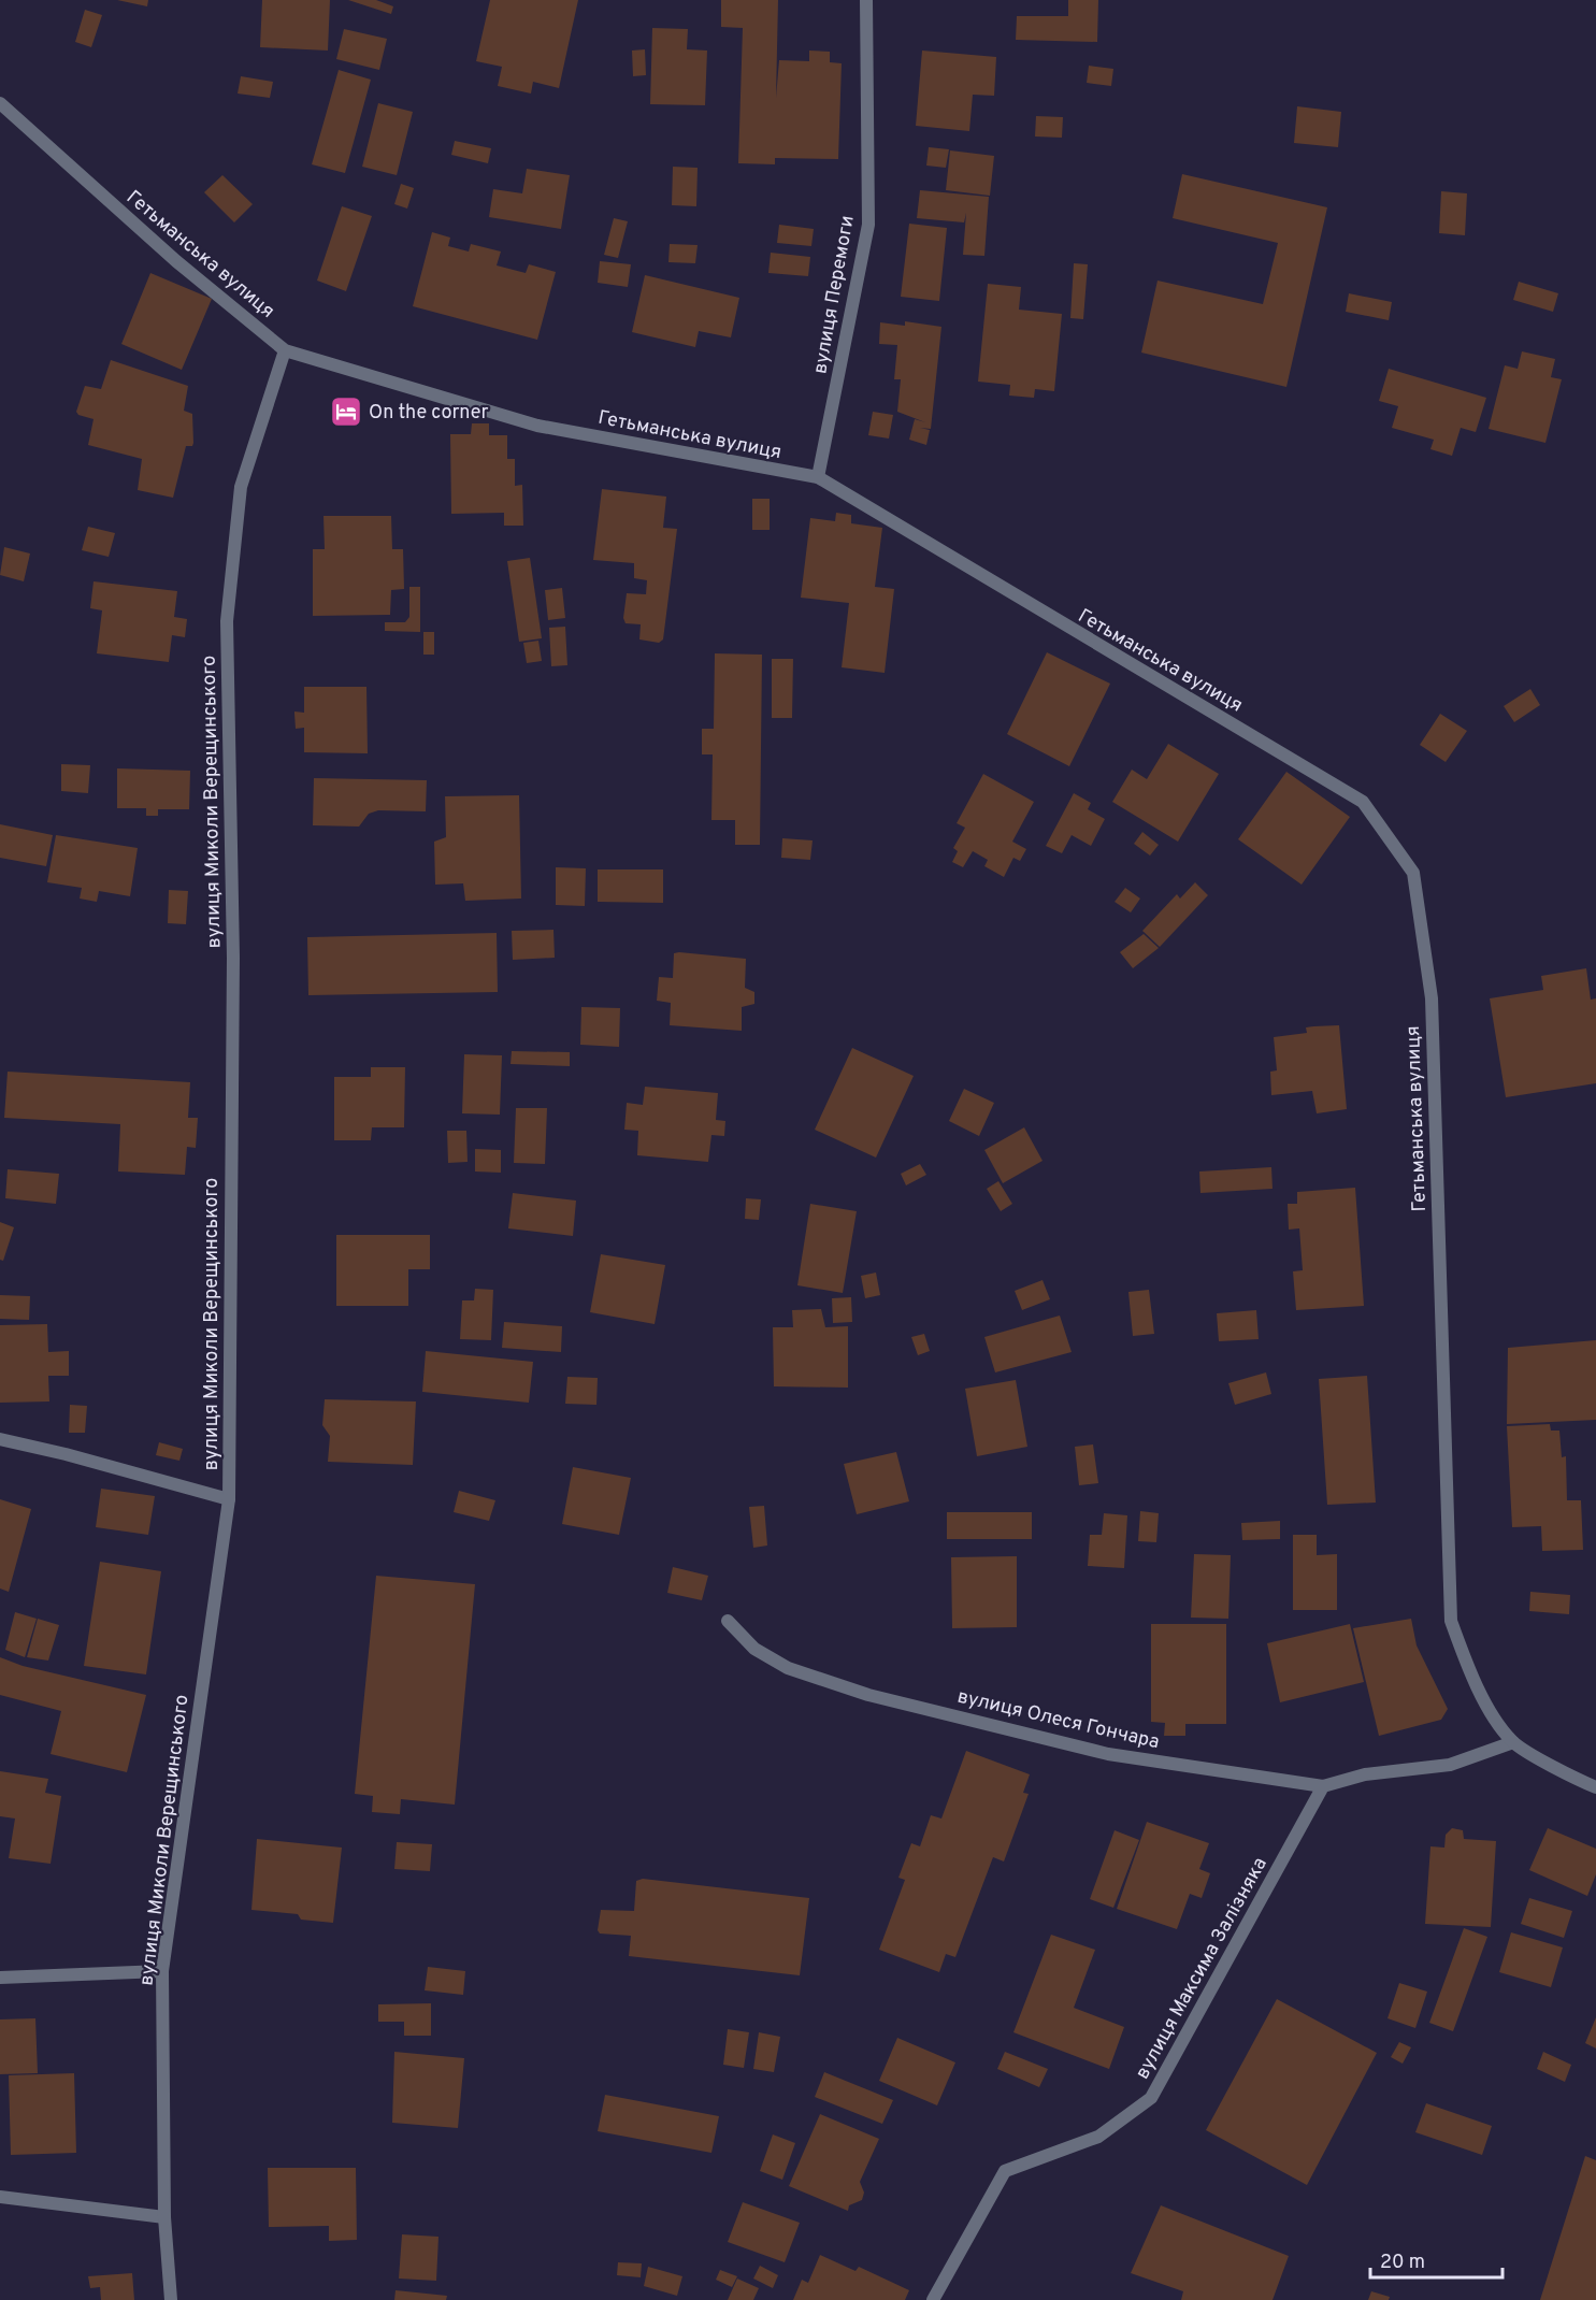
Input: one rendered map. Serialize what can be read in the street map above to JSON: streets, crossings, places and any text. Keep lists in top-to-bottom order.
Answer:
{
  "streets": {
    "street": [
      "Гетьманська вулиця",
      "вулиця Перемоги",
      "вулиця Миколи Верещинського",
      "вулиця Олеся Гончара",
      "вулиця Максима Залізняка"
    ]
  },
  "crossings": [
    ["Гетьманська вулиця", "вулиця Перемоги"],
    ["Гетьманська вулиця", "вулиця Миколи Верещинського"],
    ["Гетьманська вулиця", "вулиця Олеся Гончара"],
    ["вулиця Олеся Гончара", "вулиця Максима Залізняка"]
  ],
  "places": {
    "hotel": ["On the corner"]
  },
  "scale_bar": "20 m"
}
